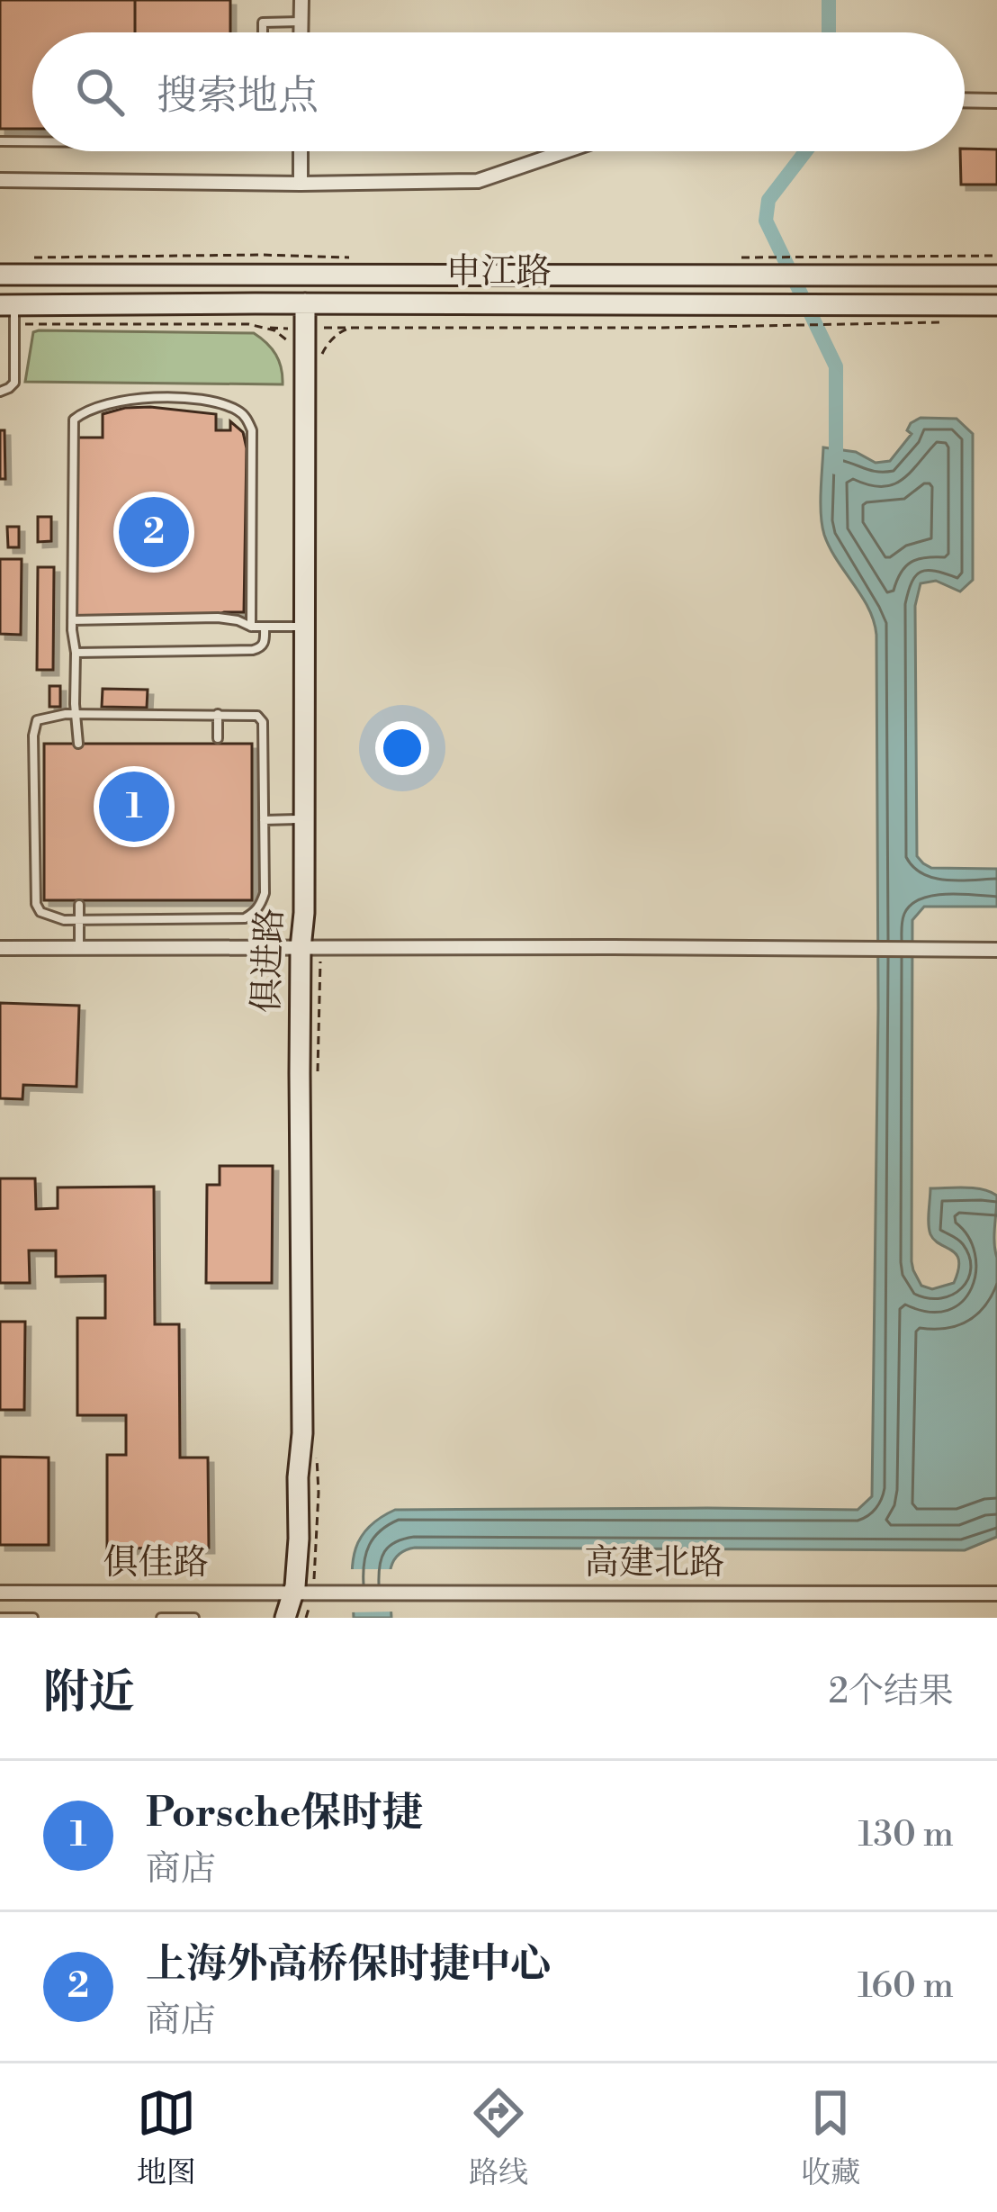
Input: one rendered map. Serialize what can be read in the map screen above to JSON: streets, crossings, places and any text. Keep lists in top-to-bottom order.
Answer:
{
  "streets": {
    "main road": ["申江路", "俱进路"],
    "street": ["俱佳路", "高建北路"]
  },
  "crossings": [
    ["申江路", "俱进路"],
    ["俱进路", "俱佳路"],
    ["俱进路", "高建北路"],
    ["俱佳路", "高建北路"]
  ],
  "page": {
    "search": "搜索地点",
    "pins": ["2", "1"],
    "heading": ["附近", "2个结果"],
    "list": [
      {
        "mark": "1",
        "name": "Porsche保时捷",
        "note": "商店",
        "value": "130 m"
      },
      {
        "mark": "2",
        "name": "上海外高桥保时捷中心",
        "note": "商店",
        "value": "160 m"
      }
    ],
    "nav": ["地图", "路线", "收藏"]
  }
}
